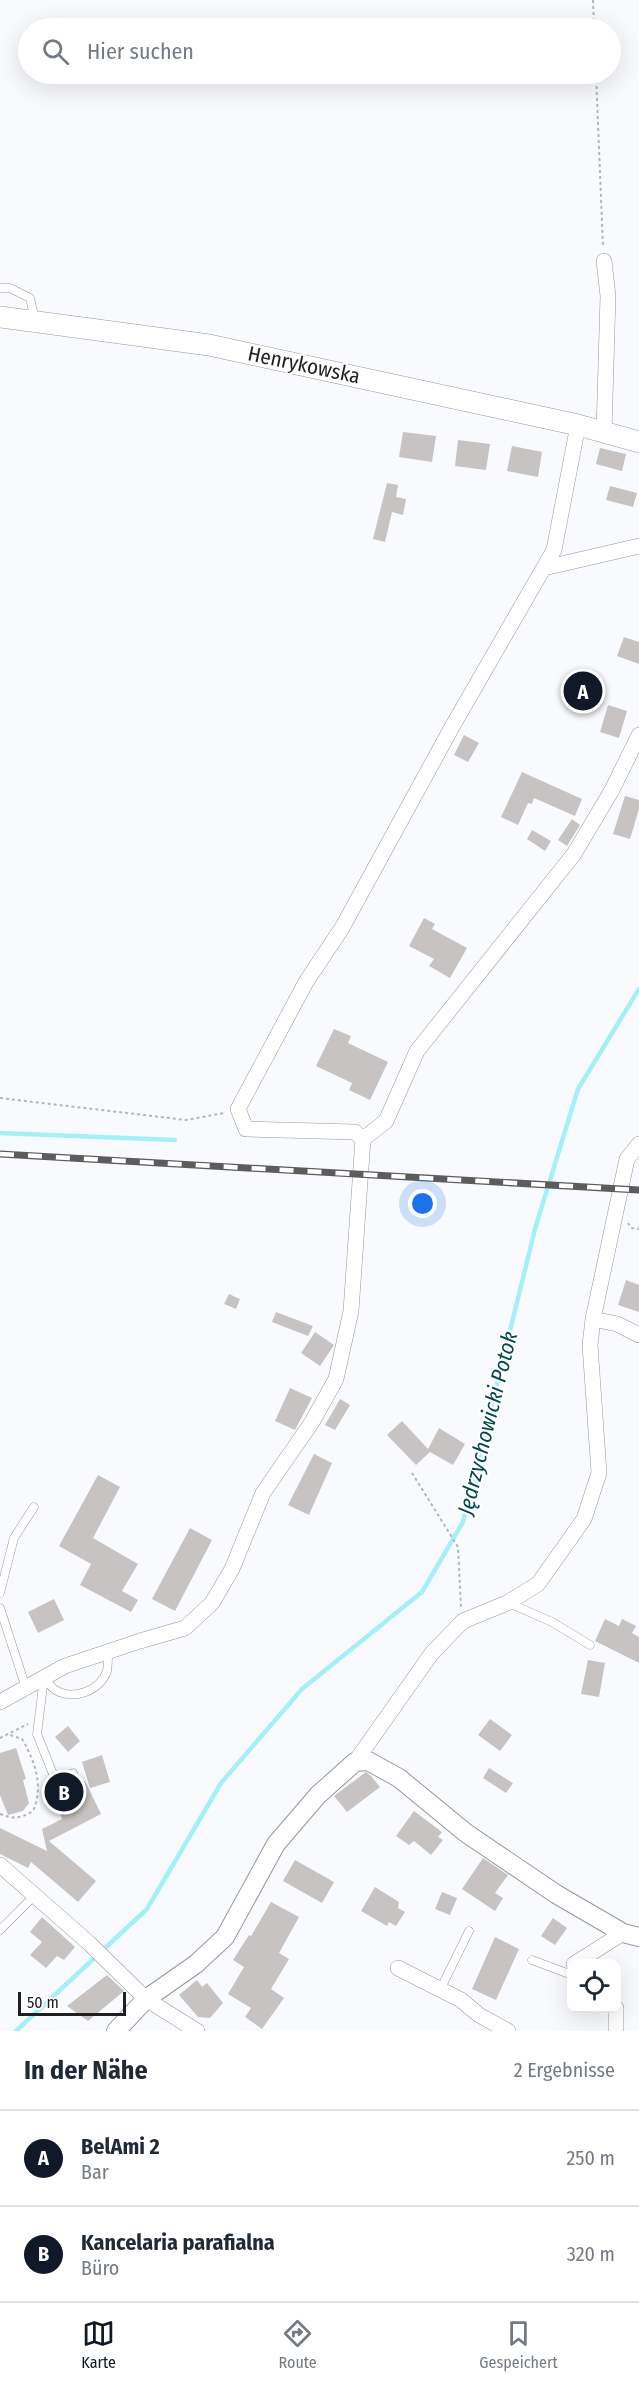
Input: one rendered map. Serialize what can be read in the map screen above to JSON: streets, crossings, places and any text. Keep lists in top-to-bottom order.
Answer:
{
  "streets": {
    "main road": ["Henrykowska"]
  },
  "water": ["Jędrzychowicki Potok"],
  "scale_bar": "50 m",
  "page": {
    "search": "Hier suchen",
    "pins": ["A", "B"],
    "scale": "50 m",
    "heading": ["In der Nähe", "2 Ergebnisse"],
    "list": [
      {
        "mark": "A",
        "name": "BelAmi 2",
        "note": "Bar",
        "value": "250 m"
      },
      {
        "mark": "B",
        "name": "Kancelaria parafialna",
        "note": "Büro",
        "value": "320 m"
      }
    ],
    "nav": ["Karte", "Route", "Gespeichert"]
  }
}
